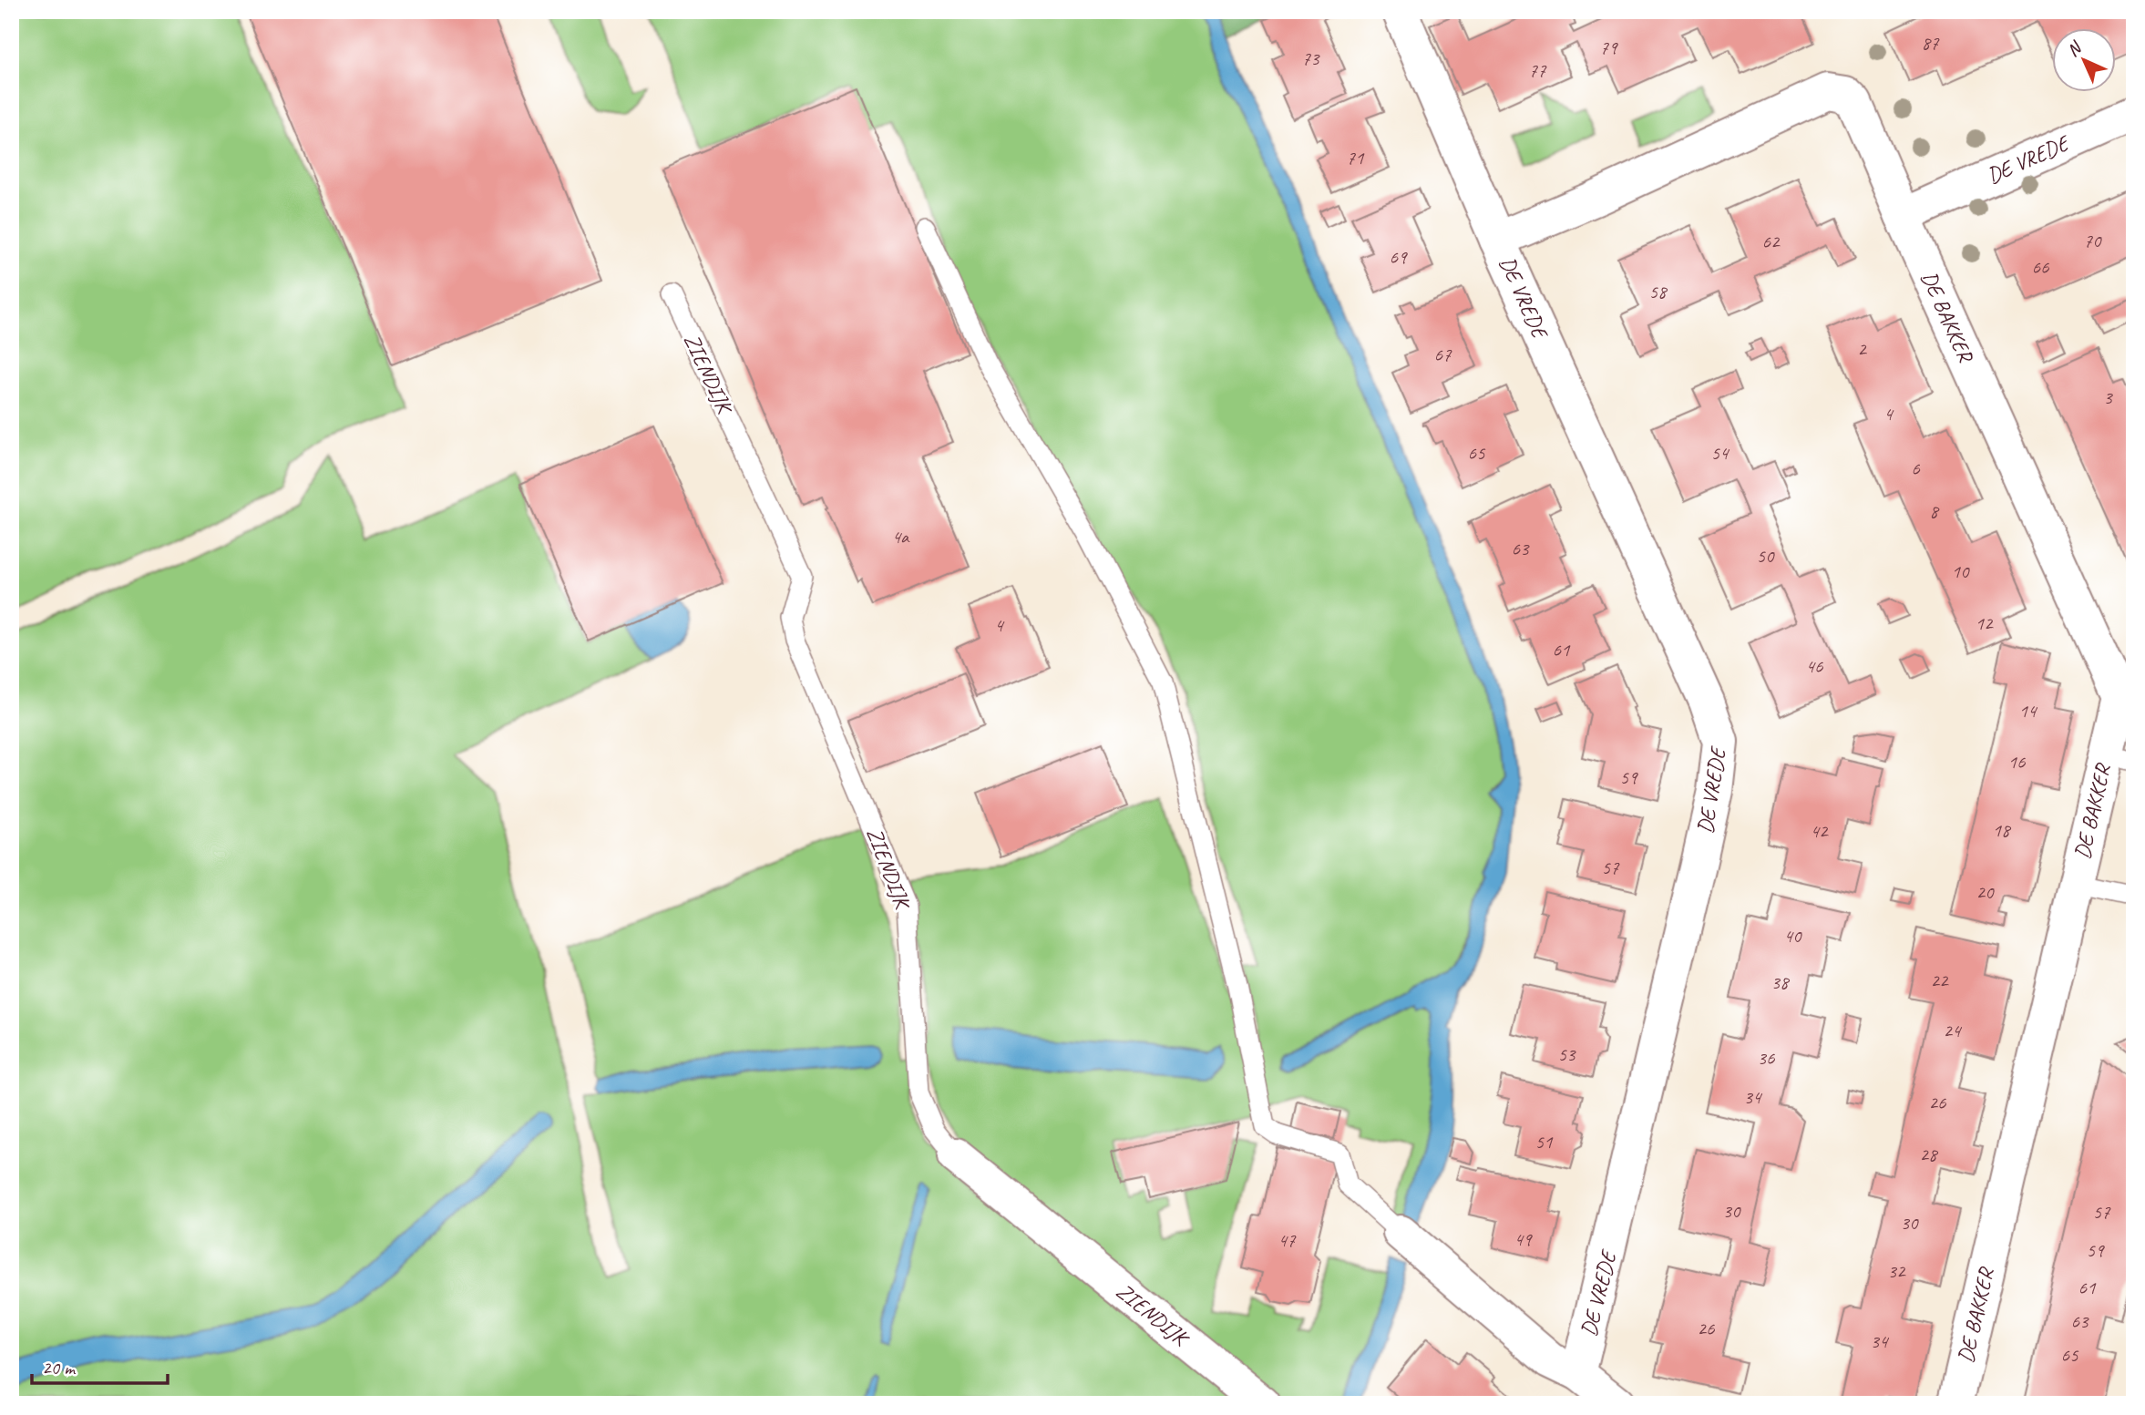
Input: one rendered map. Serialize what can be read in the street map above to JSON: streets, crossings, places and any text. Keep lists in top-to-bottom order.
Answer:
{
  "streets": {
    "street": ["DE VREDE", "DE BAKKER", "ZIENDIJK"]
  },
  "crossings": [
    ["DE VREDE", "DE BAKKER"]
  ],
  "house_numbers": [
    "87",
    "79",
    "73",
    "77",
    "71",
    "70",
    "62",
    "69",
    "66",
    "58",
    "2",
    "67",
    "3",
    "4",
    "65",
    "54",
    "6",
    "8",
    "4a",
    "63",
    "50",
    "10",
    "12",
    "4",
    "61",
    "46",
    "14",
    "16",
    "59",
    "18",
    "42",
    "57",
    "20",
    "40",
    "22",
    "38",
    "24",
    "53",
    "36",
    "34",
    "26",
    "51",
    "28",
    "30",
    "57",
    "30",
    "49",
    "47",
    "59",
    "32",
    "61",
    "63",
    "26",
    "34",
    "65"
  ],
  "scale_bar": "20 m",
  "north": "top left"
}
